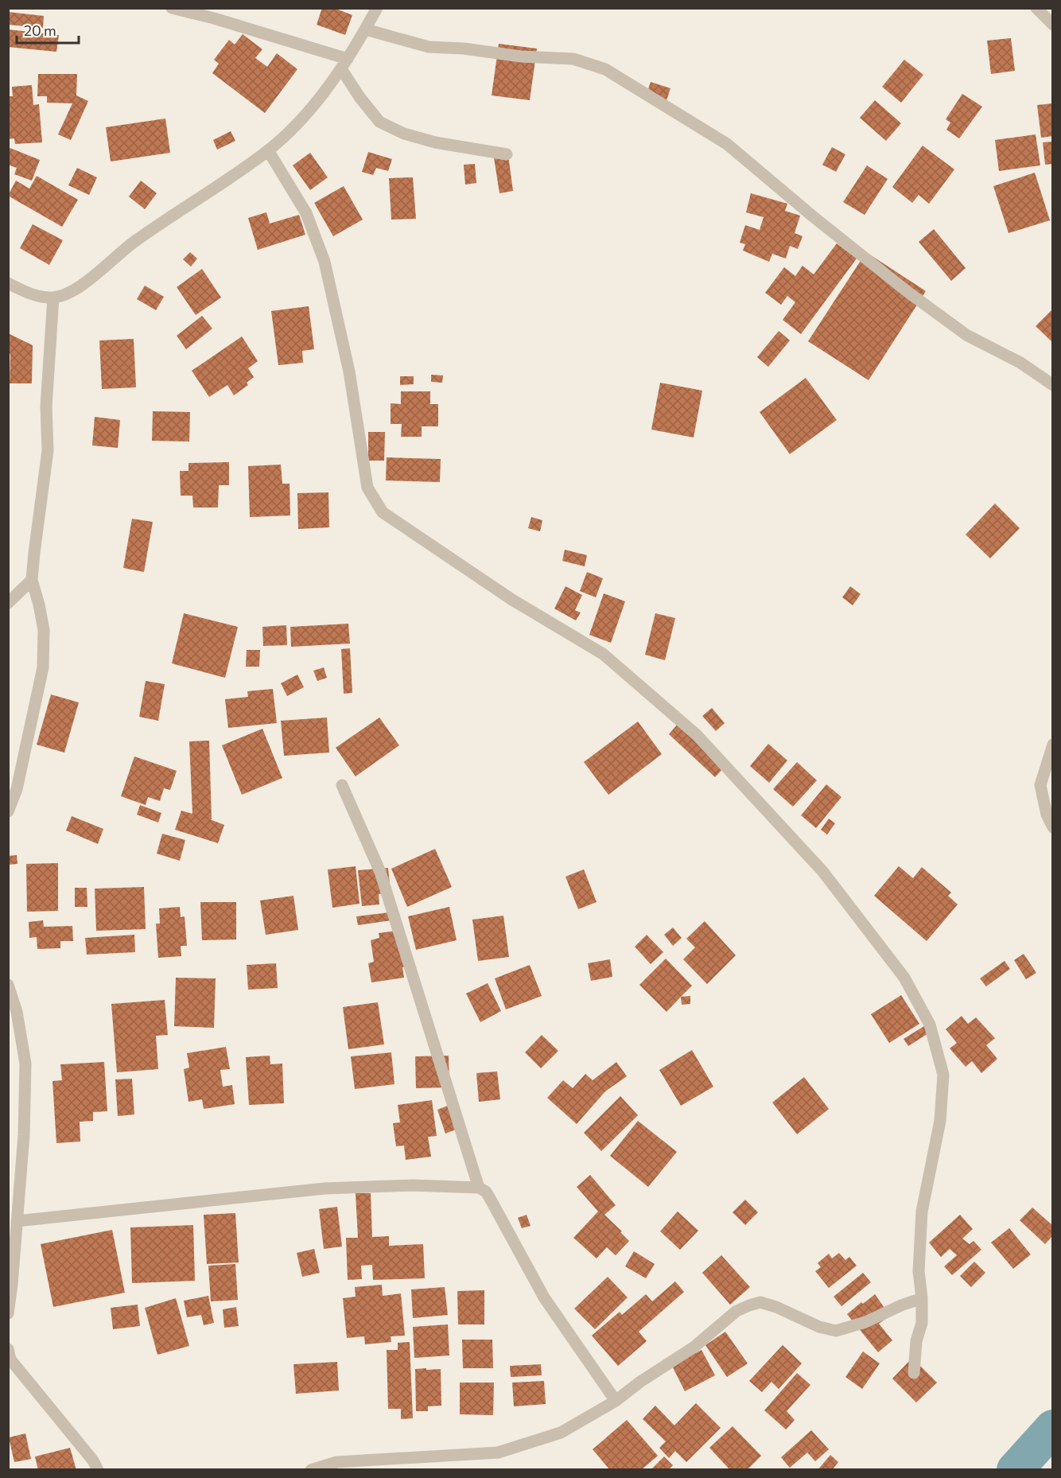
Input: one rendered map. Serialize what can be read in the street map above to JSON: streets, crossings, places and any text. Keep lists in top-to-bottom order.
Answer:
{
  "scale_bar": "20 m"
}
